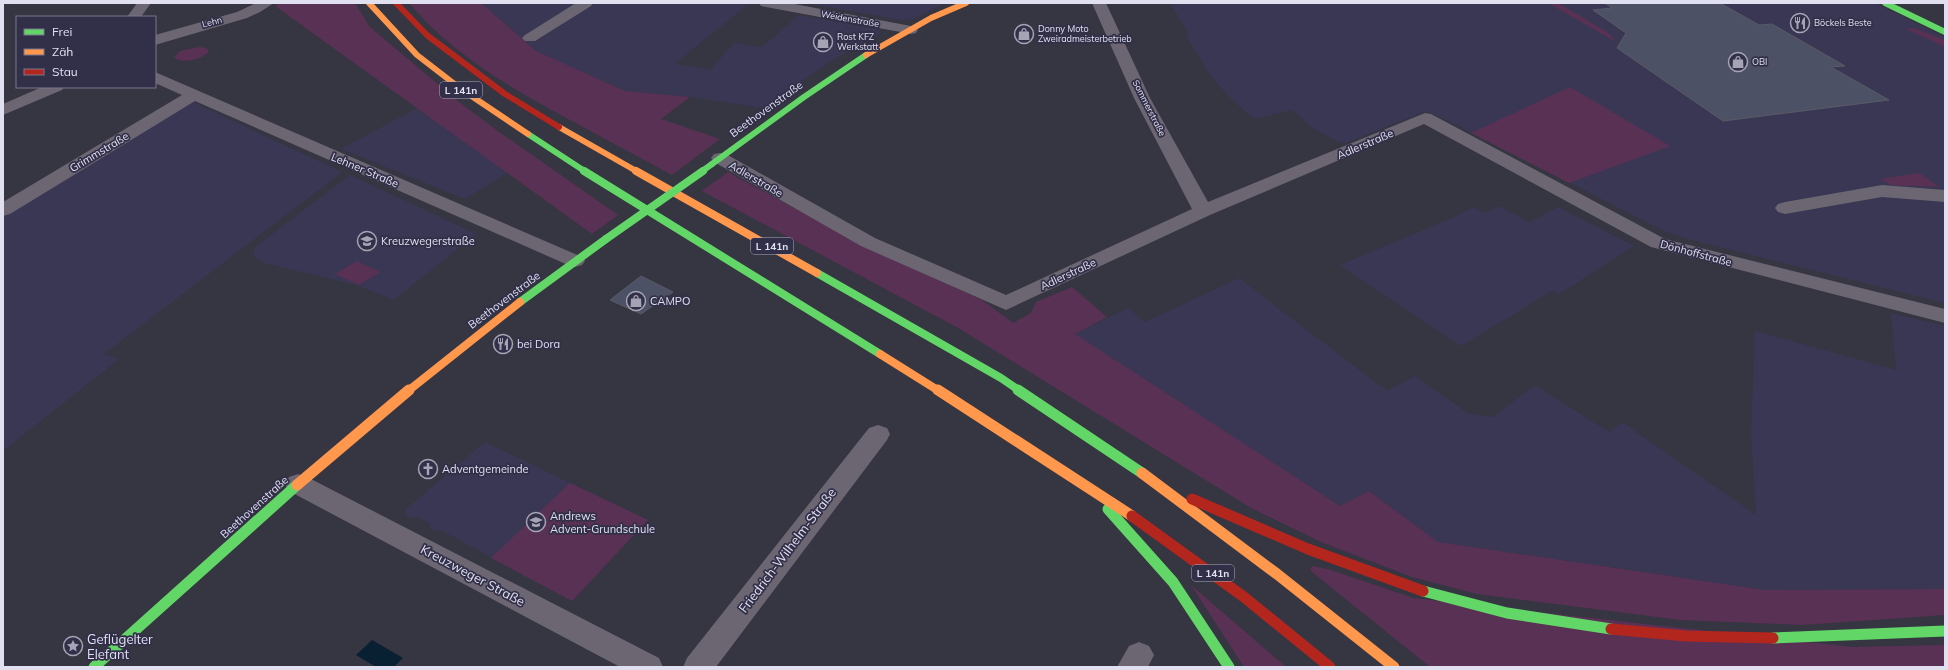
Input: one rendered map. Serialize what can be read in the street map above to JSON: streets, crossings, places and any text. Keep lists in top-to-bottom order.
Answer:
{
  "streets": {
    "main road": ["L 141n", "Beethovenstraße"],
    "street": [
      "Weidenstraße",
      "Lehn",
      "Sommerstraße",
      "Adlerstraße",
      "Grimmstraße",
      "Lehner Straße",
      "Dönhoffstraße",
      "Friedrich-Wilhelm-Straße",
      "Kreuzweger Straße"
    ]
  },
  "crossings": [
    ["Weidenstraße", "Beethovenstraße"],
    ["Sommerstraße", "Adlerstraße"],
    ["Beethovenstraße", "Adlerstraße"],
    ["Beethovenstraße", "Lehner Straße"],
    ["Beethovenstraße", "Kreuzweger Straße"],
    ["Adlerstraße", "Dönhoffstraße"],
    ["Grimmstraße", "Lehner Straße"]
  ],
  "places": {
    "restaurant": ["Böckels Beste", "bei Dora"],
    "shop": [
      "Donny Moto Zweiradmeisterbetrieb",
      "Rost KFZ Werkstatt",
      "OBI",
      "CAMPO"
    ],
    "school or university": ["Kreuzwegerstraße", "Andrews Advent-Grundschule"],
    "church": ["Adventgemeinde"],
    "place": ["Geflügelter Elefant"]
  },
  "legend": ["Frei", "Zäh", "Stau"]
}
